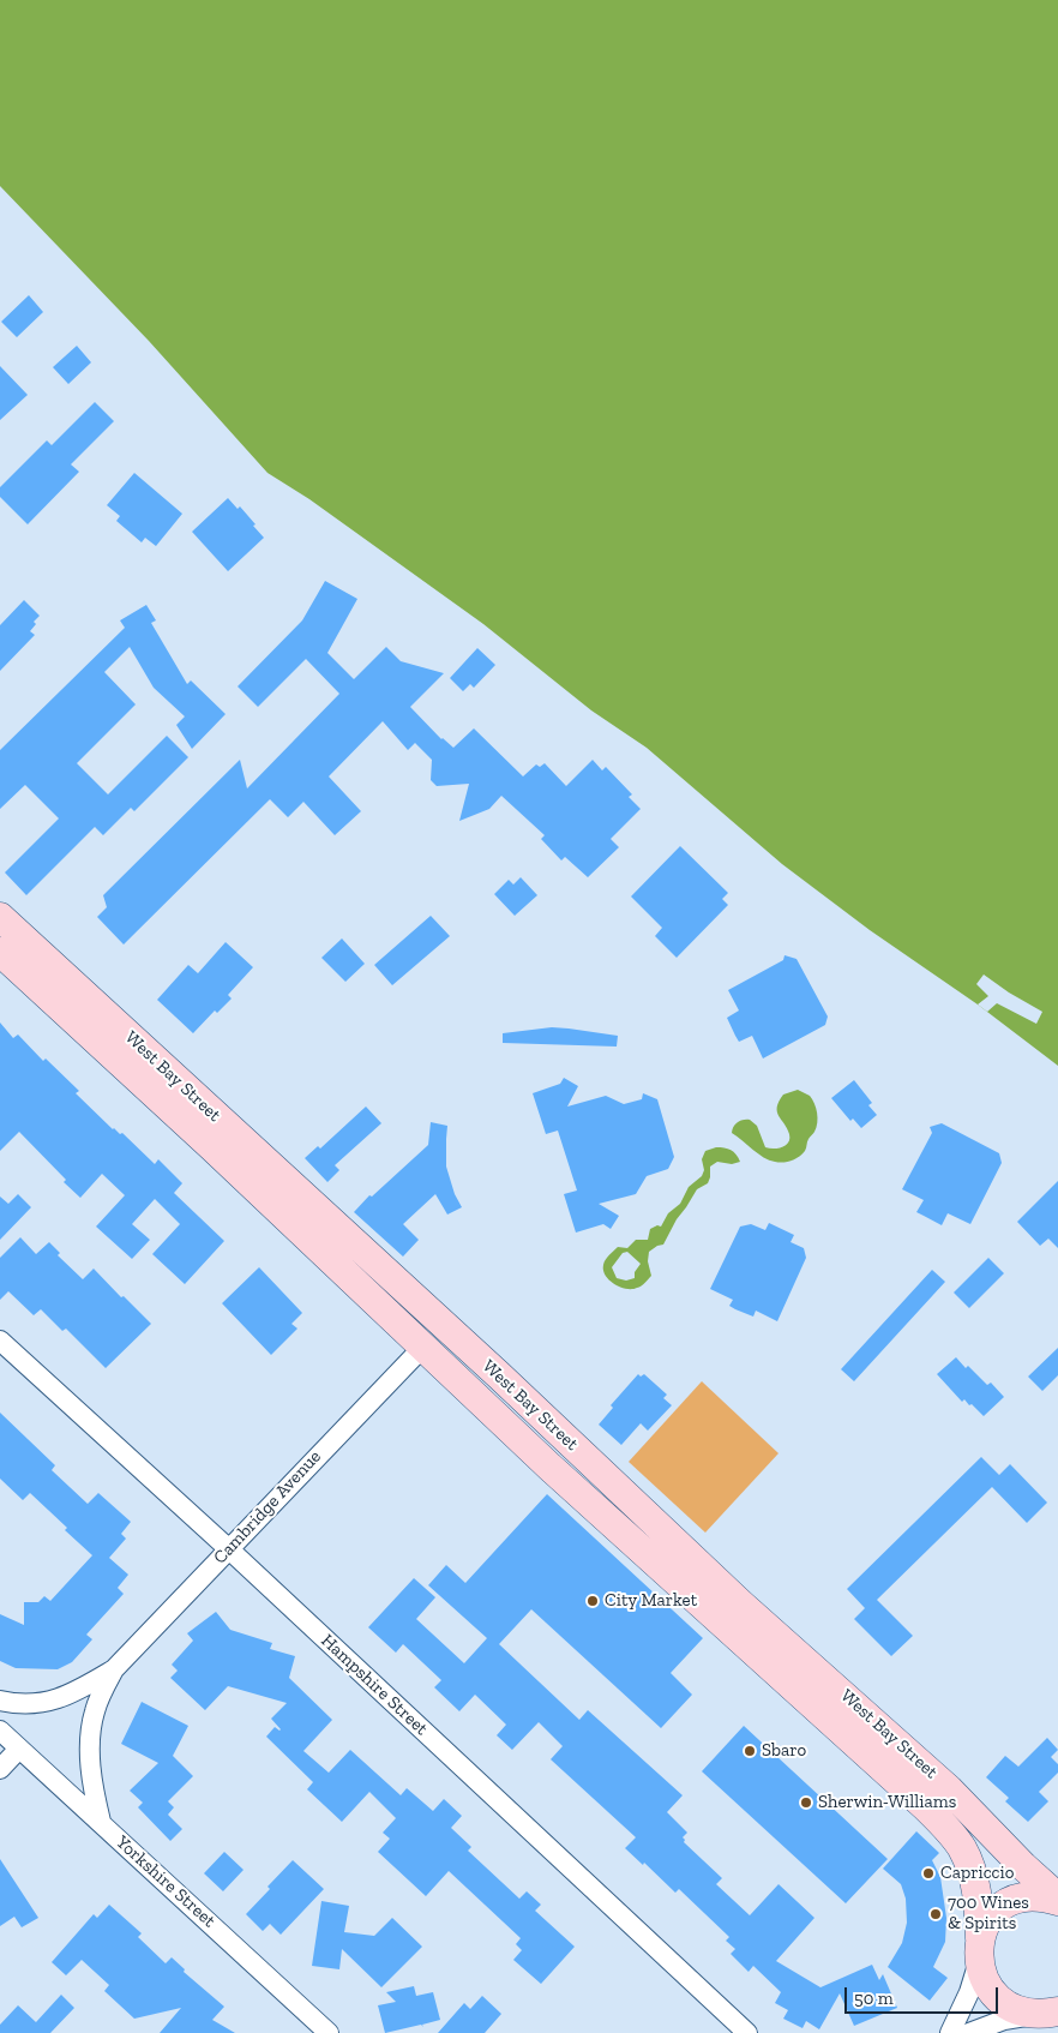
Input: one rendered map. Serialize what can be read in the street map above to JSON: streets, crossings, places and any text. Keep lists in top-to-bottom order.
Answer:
{
  "streets": {
    "main road": ["West Bay Street"],
    "street": ["Cambridge Avenue", "Hampshire Street", "Yorkshire Street"]
  },
  "crossings": [
    ["West Bay Street", "Cambridge Avenue"],
    ["Cambridge Avenue", "Hampshire Street"],
    ["Cambridge Avenue", "Yorkshire Street"]
  ],
  "places": [
    "City Market",
    "Sbaro",
    "Sherwin-Williams",
    "Capriccio",
    "700 Wines & Spirits"
  ],
  "scale_bar": "50 m"
}
